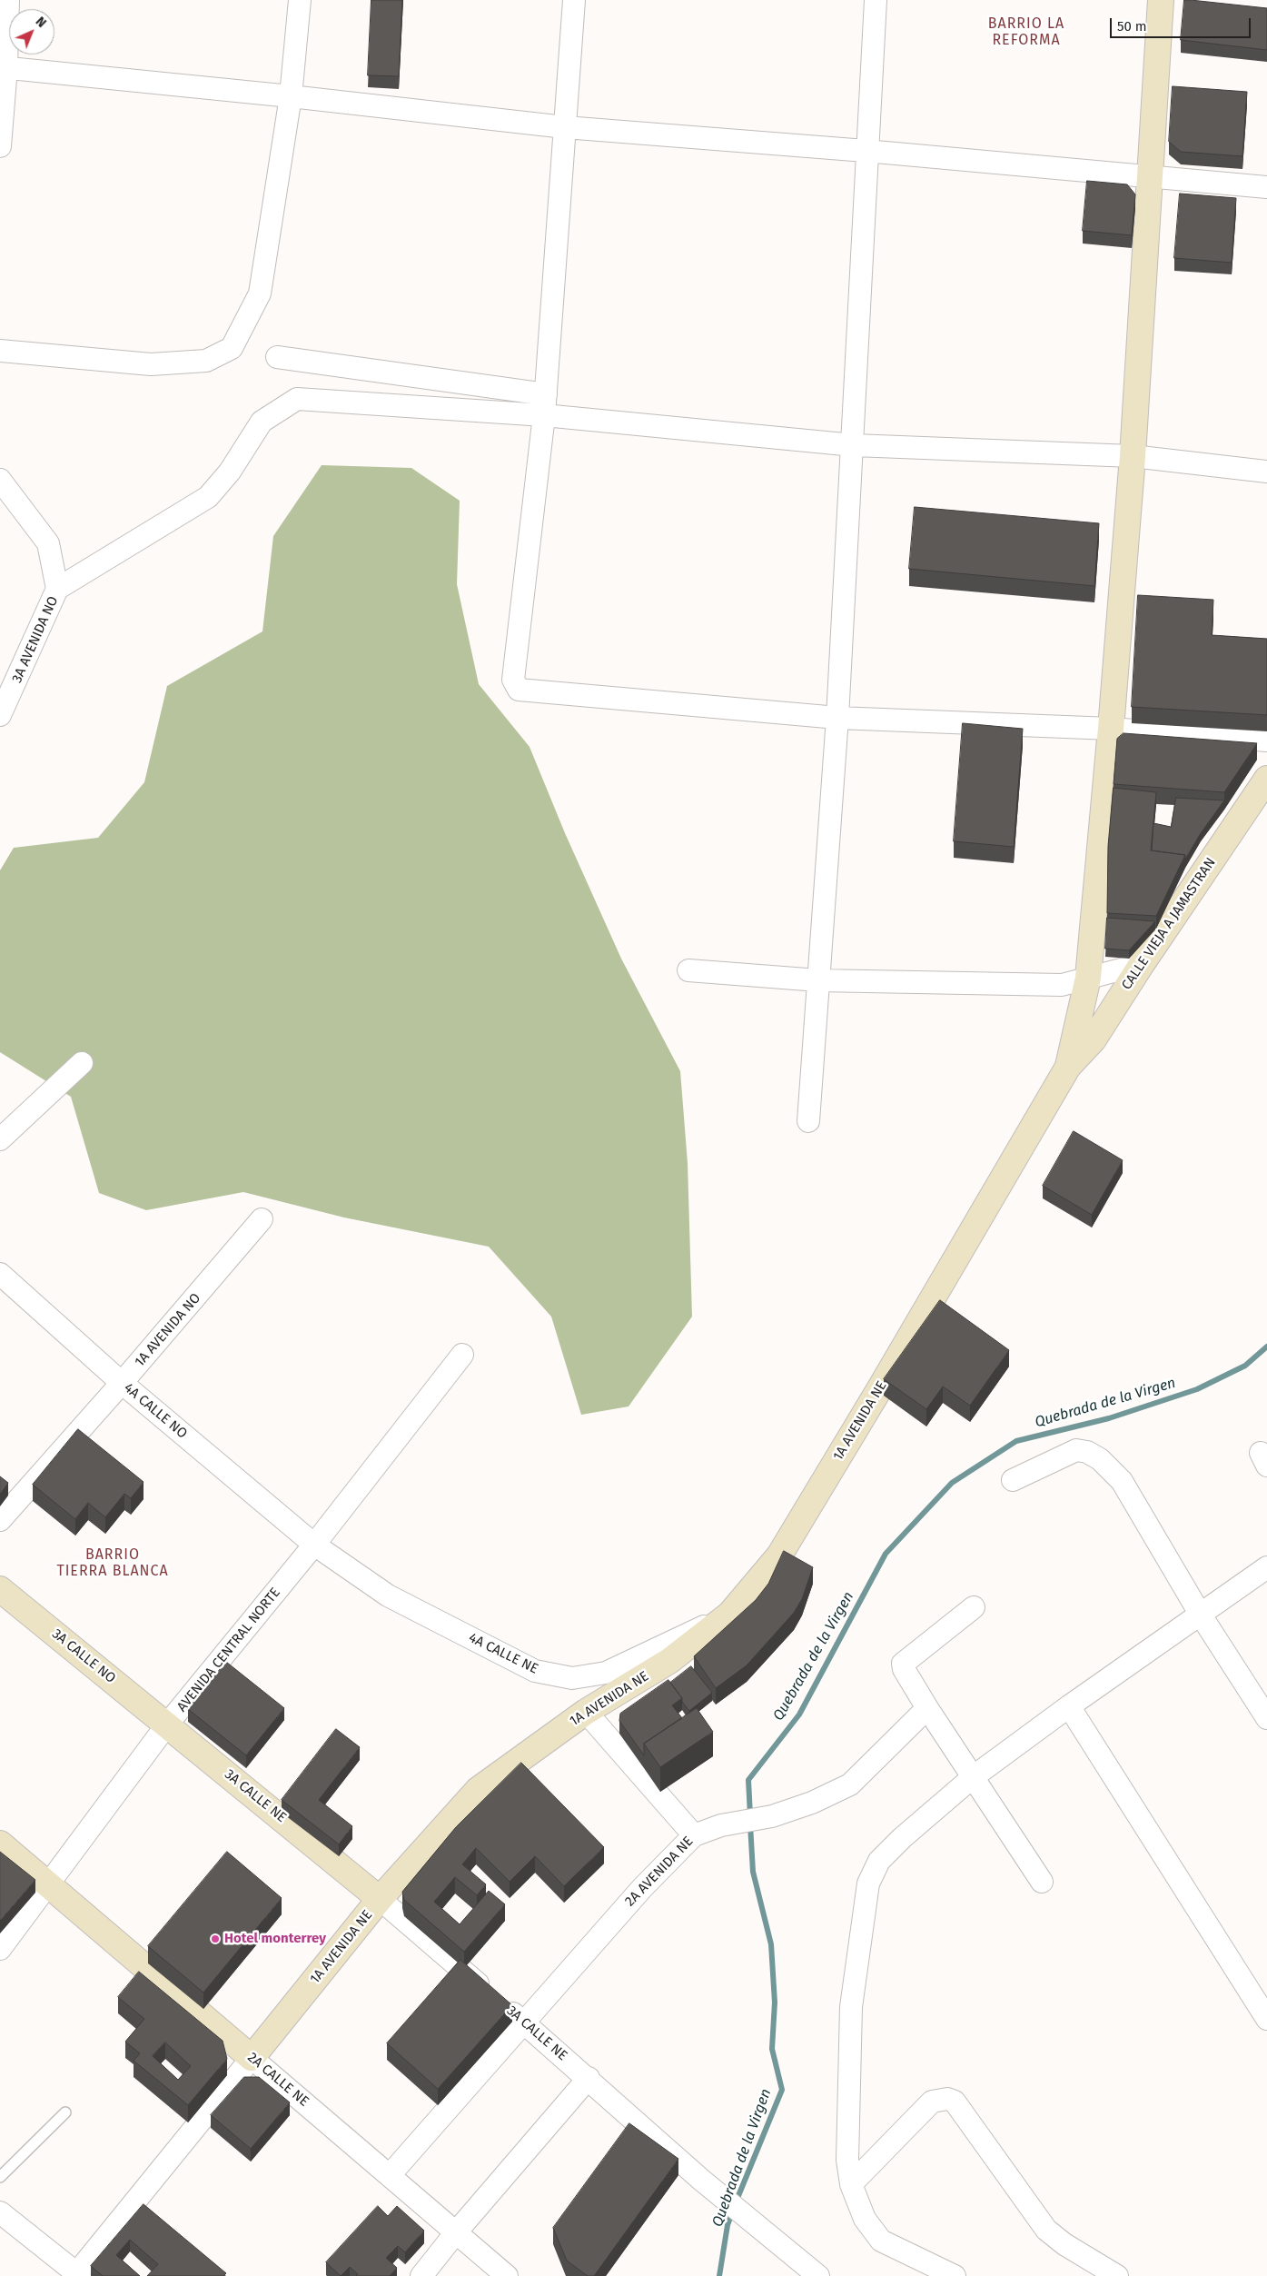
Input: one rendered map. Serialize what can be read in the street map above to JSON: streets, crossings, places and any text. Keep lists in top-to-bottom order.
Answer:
{
  "streets": {
    "main road": [
      "CALLE VIEJA A JAMASTRAN",
      "1A AVENIDA NE",
      "3A CALLE NO",
      "3A CALLE NE",
      "2A CALLE NE"
    ],
    "street": [
      "3A AVENIDA NO",
      "1A AVENIDA NO",
      "4A CALLE NO",
      "AVENIDA CENTRAL NORTE",
      "4A CALLE NE",
      "2A AVENIDA NE"
    ]
  },
  "crossings": [
    ["CALLE VIEJA A JAMASTRAN", "1A AVENIDA NE"],
    ["1A AVENIDA NO", "4A CALLE NO"],
    ["4A CALLE NO", "AVENIDA CENTRAL NORTE"],
    ["4A CALLE NO", "4A CALLE NE"],
    ["1A AVENIDA NE", "4A CALLE NE"],
    ["1A AVENIDA NE", "3A CALLE NE"],
    ["1A AVENIDA NE", "2A CALLE NE"],
    ["AVENIDA CENTRAL NORTE", "4A CALLE NE"],
    ["AVENIDA CENTRAL NORTE", "3A CALLE NO"],
    ["AVENIDA CENTRAL NORTE", "3A CALLE NE"],
    ["AVENIDA CENTRAL NORTE", "2A CALLE NE"],
    ["3A CALLE NO", "3A CALLE NE"],
    ["3A CALLE NE", "2A AVENIDA NE"],
    ["2A AVENIDA NE", "2A CALLE NE"]
  ],
  "districts": ["BARRIO LA REFORMA", "BARRIO TIERRA BLANCA"],
  "water": ["Quebrada de la Virgen"],
  "places": ["Hotel monterrey"],
  "scale_bar": "50 m",
  "north": "top right"
}
